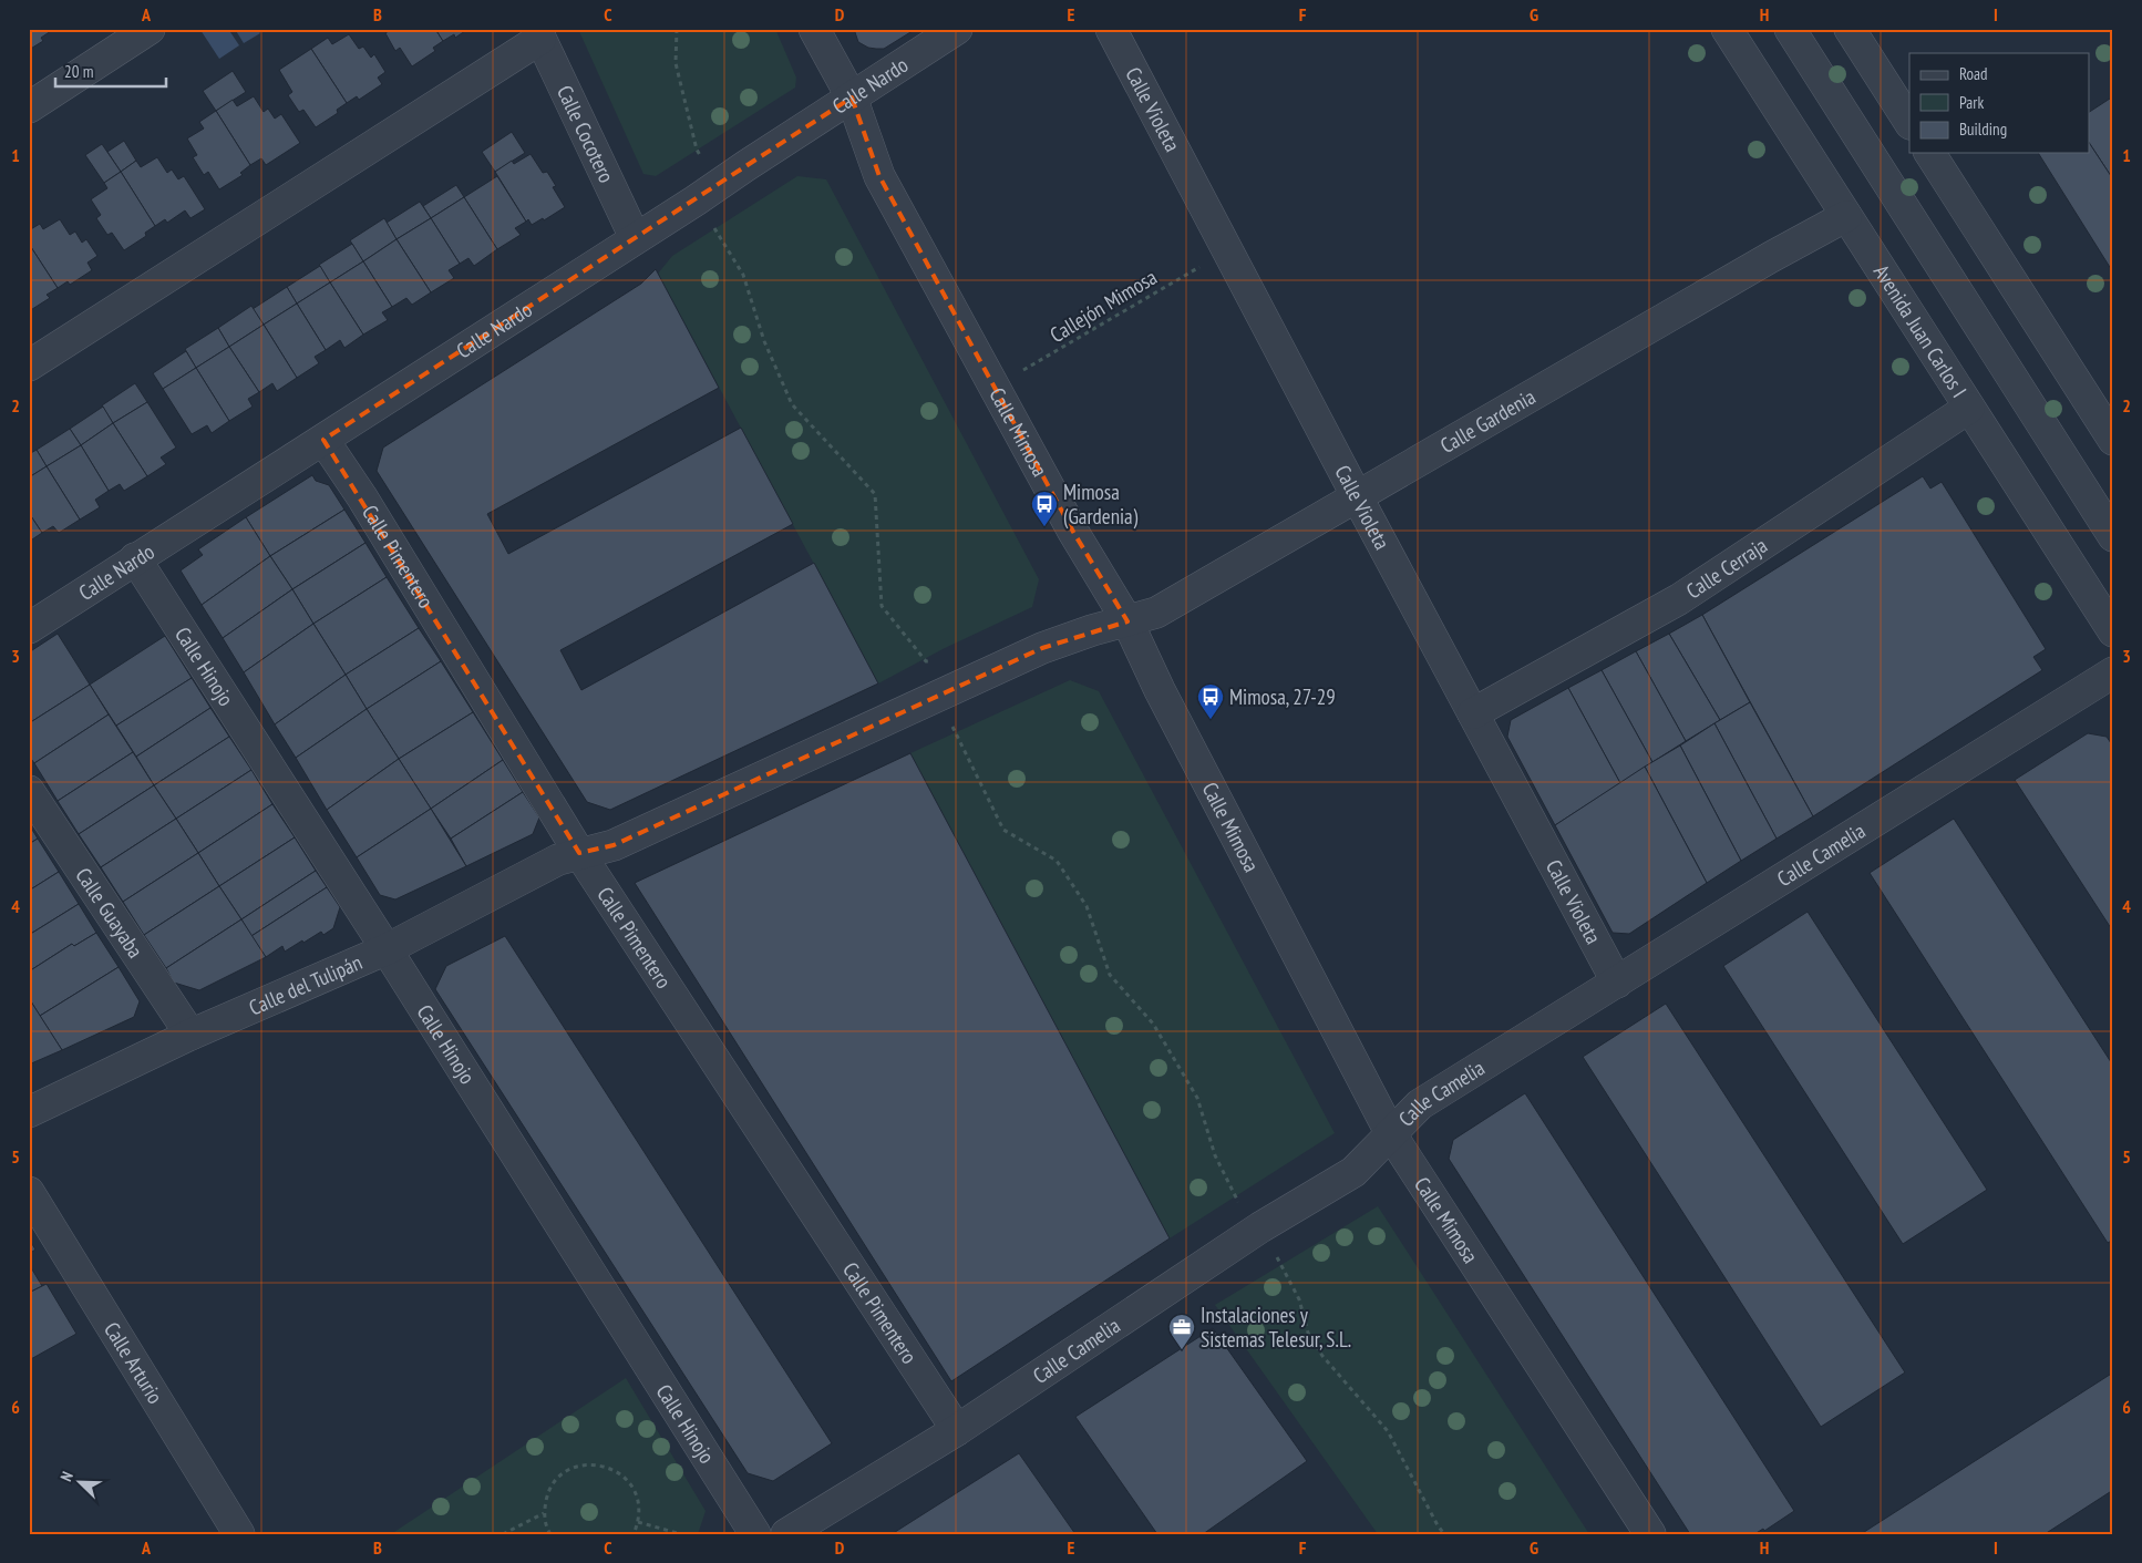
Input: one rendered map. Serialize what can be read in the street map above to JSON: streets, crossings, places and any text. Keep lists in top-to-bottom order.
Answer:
{
  "streets": {
    "street": [
      "Calle Nardo",
      "Calle Violeta",
      "Calle Cocotero",
      "Avenida Juan Carlos I",
      "Calle Gardenia",
      "Calle Mimosa",
      "Calle Pimentero",
      "Calle Cerraja",
      "Calle Hinojo",
      "Calle Camelia",
      "Calle Guayaba",
      "Calle del Tulipán",
      "Calle Arturio"
    ],
    "path": ["Callejón Mimosa"]
  },
  "crossings": [
    ["Calle Nardo", "Calle Cocotero"],
    ["Calle Nardo", "Calle Mimosa"],
    ["Calle Nardo", "Calle Pimentero"],
    ["Calle Nardo", "Calle Hinojo"],
    ["Calle Violeta", "Callejón Mimosa"],
    ["Calle Violeta", "Calle Gardenia"],
    ["Calle Violeta", "Calle Cerraja"],
    ["Calle Violeta", "Calle Camelia"],
    ["Callejón Mimosa", "Calle Mimosa"],
    ["Avenida Juan Carlos I", "Calle Gardenia"],
    ["Avenida Juan Carlos I", "Calle Cerraja"],
    ["Calle Gardenia", "Calle Mimosa"],
    ["Calle Gardenia", "Calle del Tulipán"],
    ["Calle Mimosa", "Calle Camelia"],
    ["Calle Mimosa", "Calle del Tulipán"],
    ["Calle Pimentero", "Calle Camelia"],
    ["Calle Pimentero", "Calle del Tulipán"],
    ["Calle Hinojo", "Calle del Tulipán"],
    ["Calle Guayaba", "Calle del Tulipán"]
  ],
  "places": {
    "bus stop": ["Mimosa (Gardenia)", "Mimosa, 27-29"],
    "office": ["Instalaciones y Sistemas Telesur, S.L."]
  },
  "legend": ["Road", "Park", "Building"],
  "scale_bar": "20 m",
  "north": "top left",
  "grid": {
    "columns": [
      "A",
      "B",
      "C",
      "D",
      "E",
      "F",
      "G",
      "H",
      "I"
    ],
    "rows": [
      "1",
      "2",
      "3",
      "4",
      "5",
      "6"
    ]
  }
}
